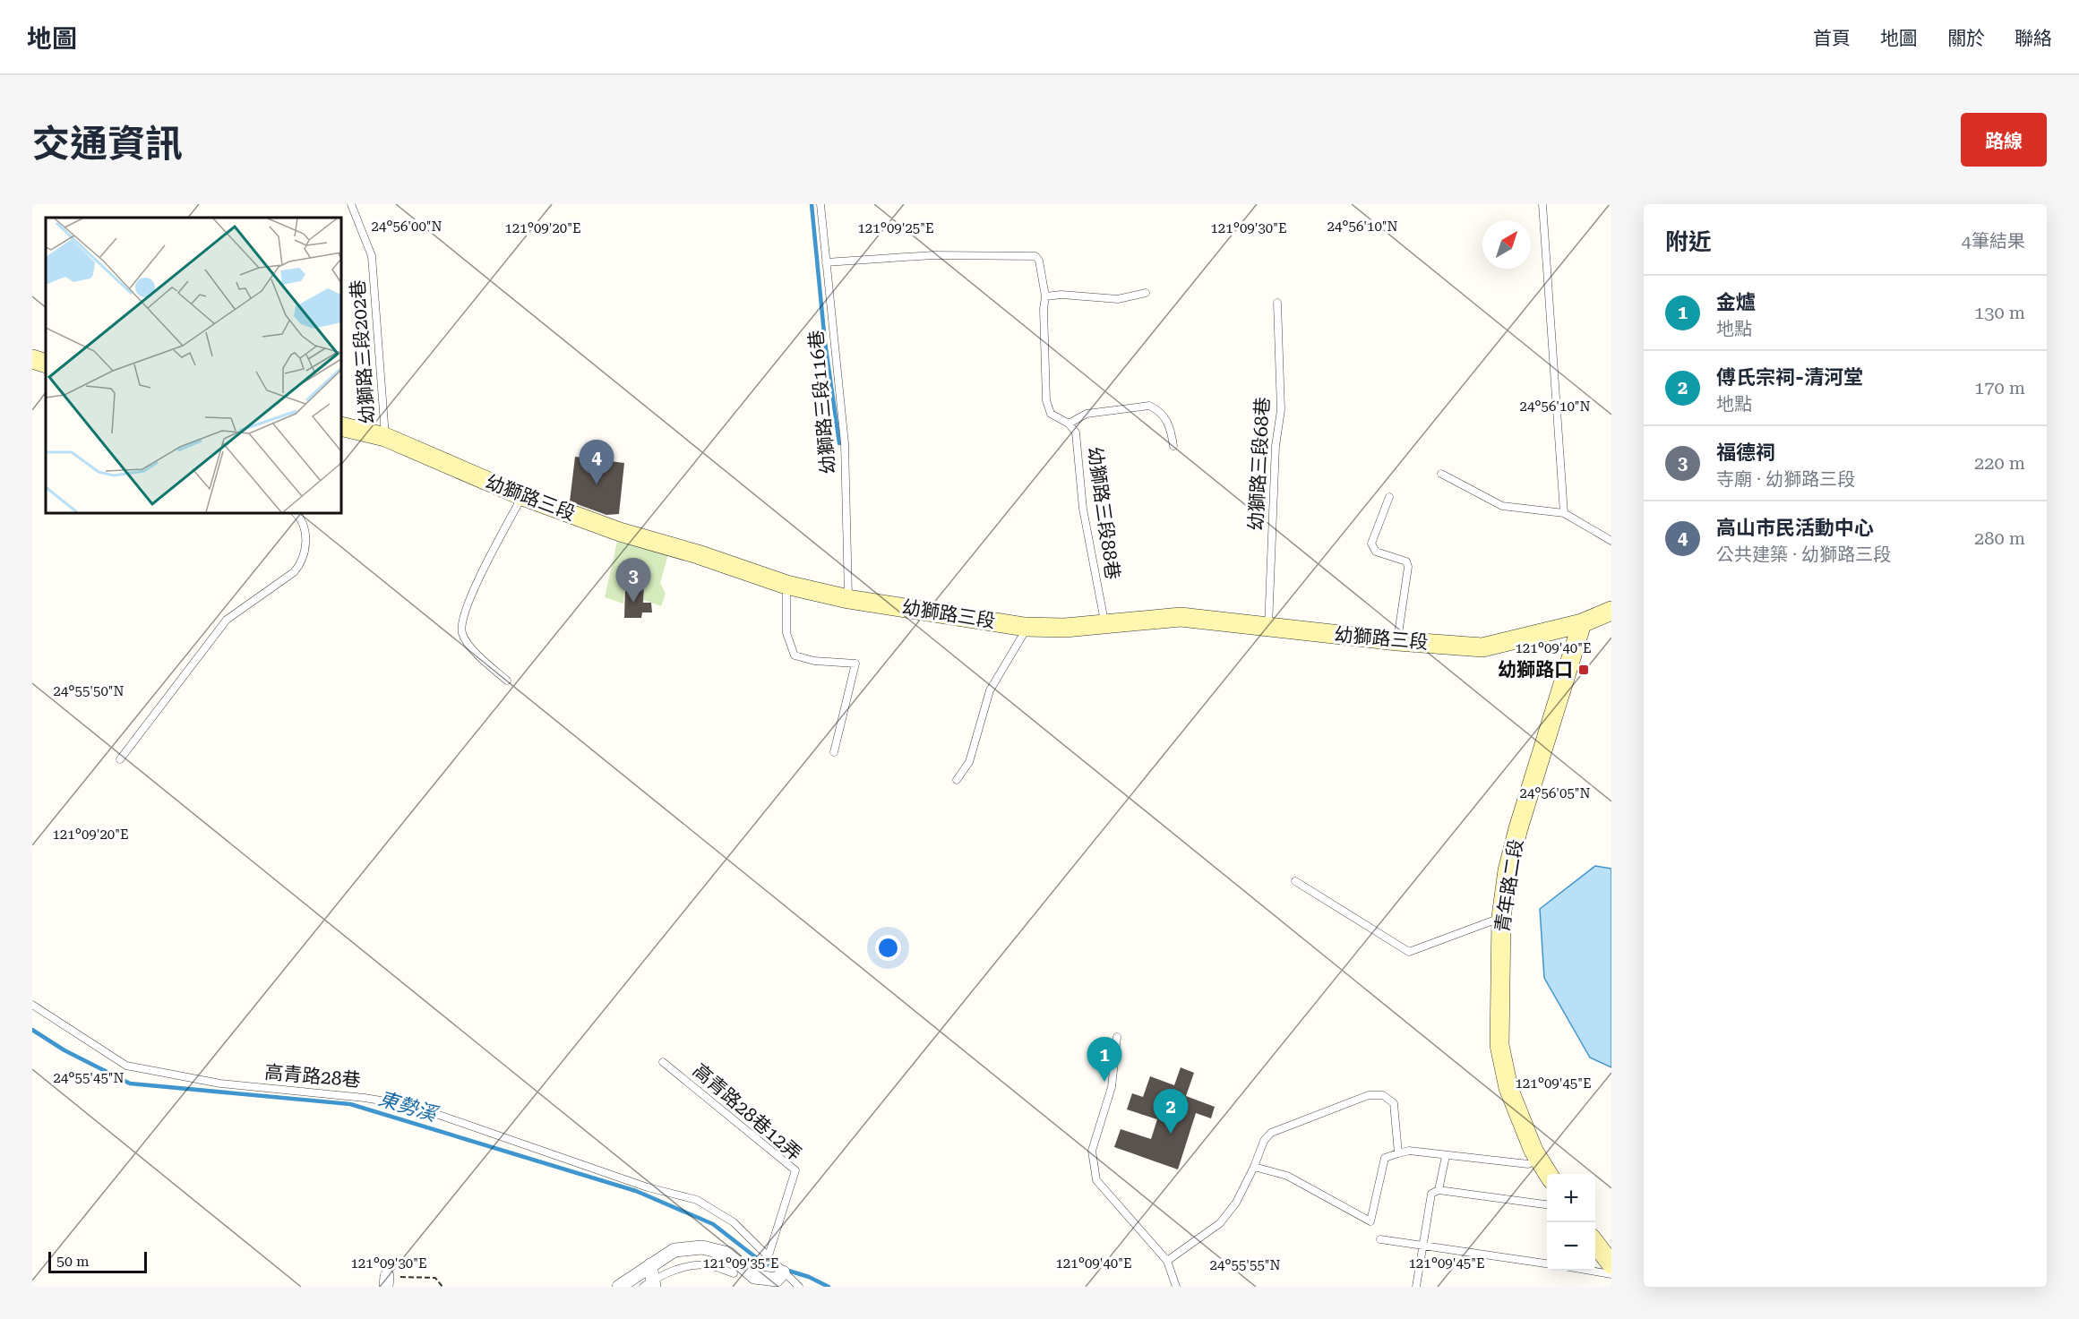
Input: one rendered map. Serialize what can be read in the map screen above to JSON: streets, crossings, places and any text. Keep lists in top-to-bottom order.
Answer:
{
  "streets": {
    "street": ["幼獅路三段", "青年路二段"],
    "lane": [
      "幼獅路三段202巷",
      "幼獅路三段116巷",
      "幼獅路三段68巷",
      "幼獅路三段88巷",
      "高青路28巷",
      "高青路28巷12弄"
    ]
  },
  "crossings": [
    ["幼獅路三段202巷", "幼獅路三段"],
    ["幼獅路三段116巷", "幼獅路三段"],
    ["幼獅路三段68巷", "幼獅路三段"],
    ["幼獅路三段", "幼獅路三段88巷"],
    ["幼獅路三段", "青年路二段"],
    ["高青路28巷", "高青路28巷12弄"]
  ],
  "water": ["東勢溪"],
  "places": {
    "transit": ["幼獅路口"]
  },
  "scale_bar": "50 m",
  "north": "top right",
  "page": {
    "header": "地圖",
    "nav": [
      "首頁",
      "地圖",
      "關於",
      "聯絡"
    ],
    "title": "交通資訊",
    "buttons": "路線",
    "heading": ["附近", "4筆結果"],
    "list": [
      {
        "mark": "1",
        "name": "金爐",
        "note": "地點",
        "value": "130 m"
      },
      {
        "mark": "2",
        "name": "傅氏宗祠-清河堂",
        "note": "地點",
        "value": "170 m"
      },
      {
        "mark": "3",
        "name": "福德祠",
        "note": "寺廟 · 幼獅路三段",
        "value": "220 m"
      },
      {
        "mark": "4",
        "name": "高山市民活動中心",
        "note": "公共建築 · 幼獅路三段",
        "value": "280 m"
      }
    ],
    "pins": [
      "4",
      "3",
      "1",
      "2"
    ],
    "map_buttons": ["+", "−"],
    "scale": "50 m"
  },
  "coordinates": [
    "24°56'10\"N",
    "24°56'00\"N",
    "121°09'20\"E",
    "121°09'25\"E",
    "121°09'30\"E",
    "121°09'40\"E",
    "24°55'50\"N",
    "24°56'05\"N",
    "24°55'45\"N",
    "121°09'45\"E",
    "121°09'35\"E",
    "24°55'55\"N"
  ]
}
